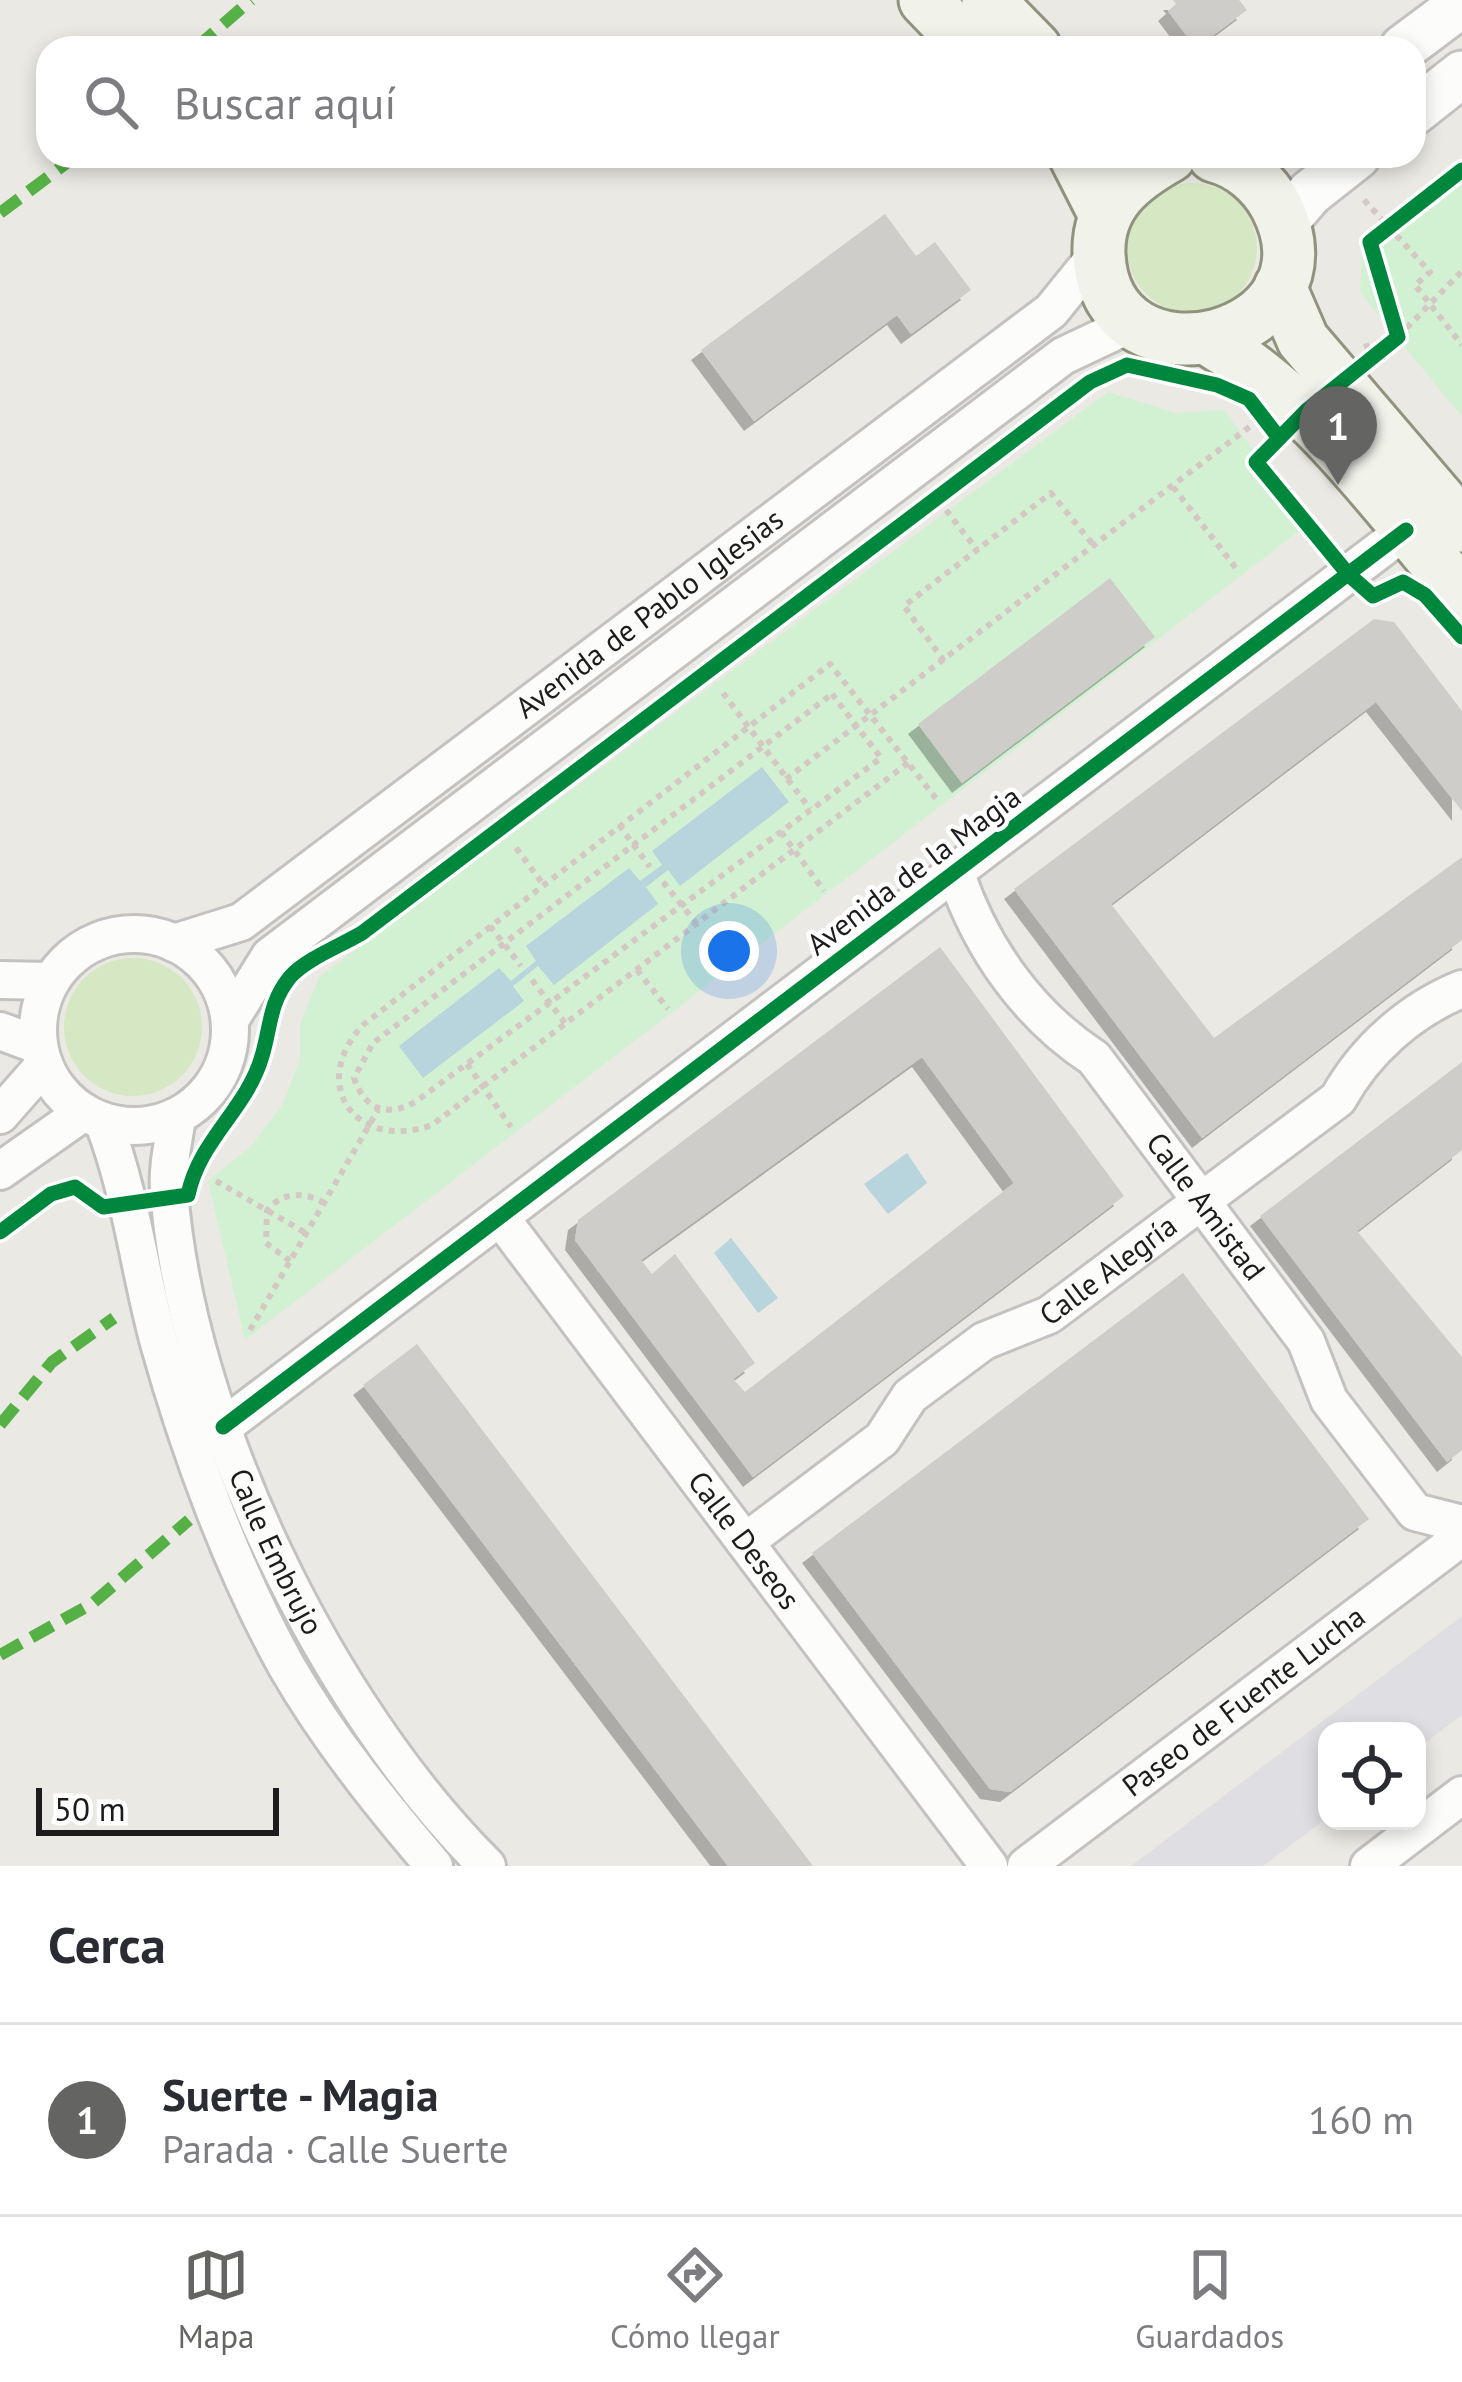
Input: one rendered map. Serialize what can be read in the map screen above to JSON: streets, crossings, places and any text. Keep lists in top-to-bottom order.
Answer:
{
  "streets": {
    "street": [
      "Avenida de Pablo Iglesias",
      "Avenida de la Magia",
      "Calle Amistad",
      "Calle Alegría",
      "Calle Deseos",
      "Calle Embrujo",
      "Paseo de Fuente Lucha"
    ]
  },
  "crossings": [
    ["Avenida de Pablo Iglesias", "Calle Embrujo"],
    ["Avenida de la Magia", "Calle Amistad"],
    ["Avenida de la Magia", "Calle Deseos"],
    ["Avenida de la Magia", "Calle Embrujo"],
    ["Calle Amistad", "Calle Alegría"],
    ["Calle Alegría", "Calle Deseos"]
  ],
  "scale_bar": "50 m",
  "page": {
    "search": "Buscar aquí",
    "pins": "1",
    "scale": "50 m",
    "heading": "Cerca",
    "list": [
      {
        "mark": "1",
        "name": "Suerte - Magia",
        "note": "Parada · Calle Suerte",
        "value": "160 m"
      }
    ],
    "nav": ["Mapa", "Cómo llegar", "Guardados"]
  }
}
